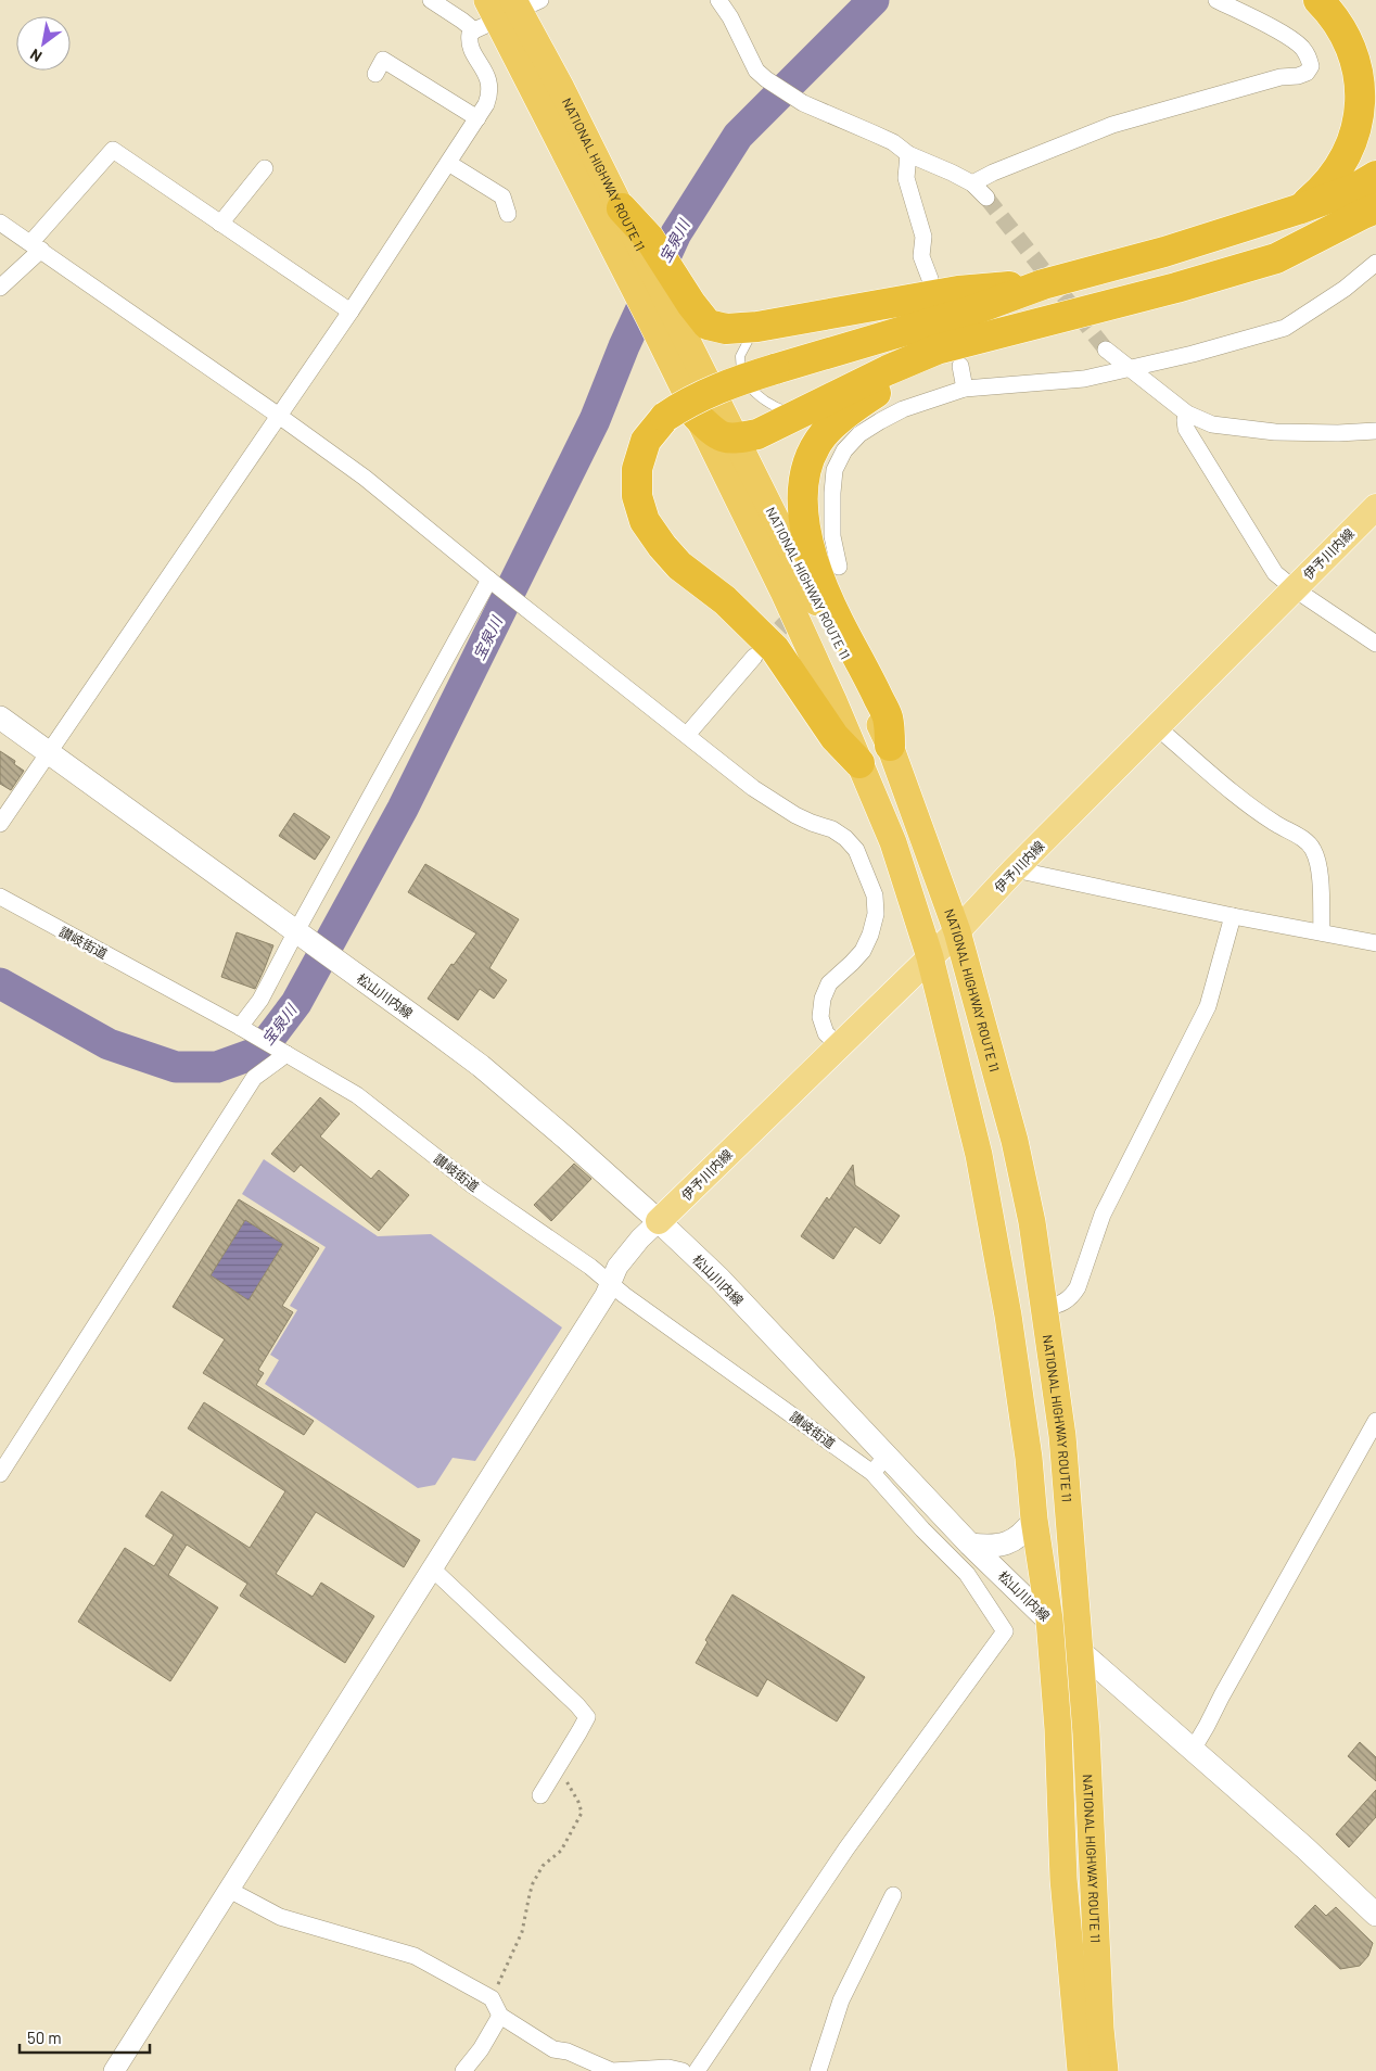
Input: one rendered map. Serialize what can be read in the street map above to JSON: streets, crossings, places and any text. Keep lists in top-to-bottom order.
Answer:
{
  "streets": {
    "highway": ["NATIONAL HIGHWAY ROUTE 11"],
    "main road": ["伊予川内線", "松山川内線"],
    "street": ["讃岐街道"]
  },
  "crossings": [
    ["NATIONAL HIGHWAY ROUTE 11", "伊予川内線"],
    ["NATIONAL HIGHWAY ROUTE 11", "松山川内線"],
    ["伊予川内線", "松山川内線"],
    ["讃岐街道", "松山川内線"]
  ],
  "water": ["宝泉川"],
  "scale_bar": "50 m",
  "north": "bottom left"
}
